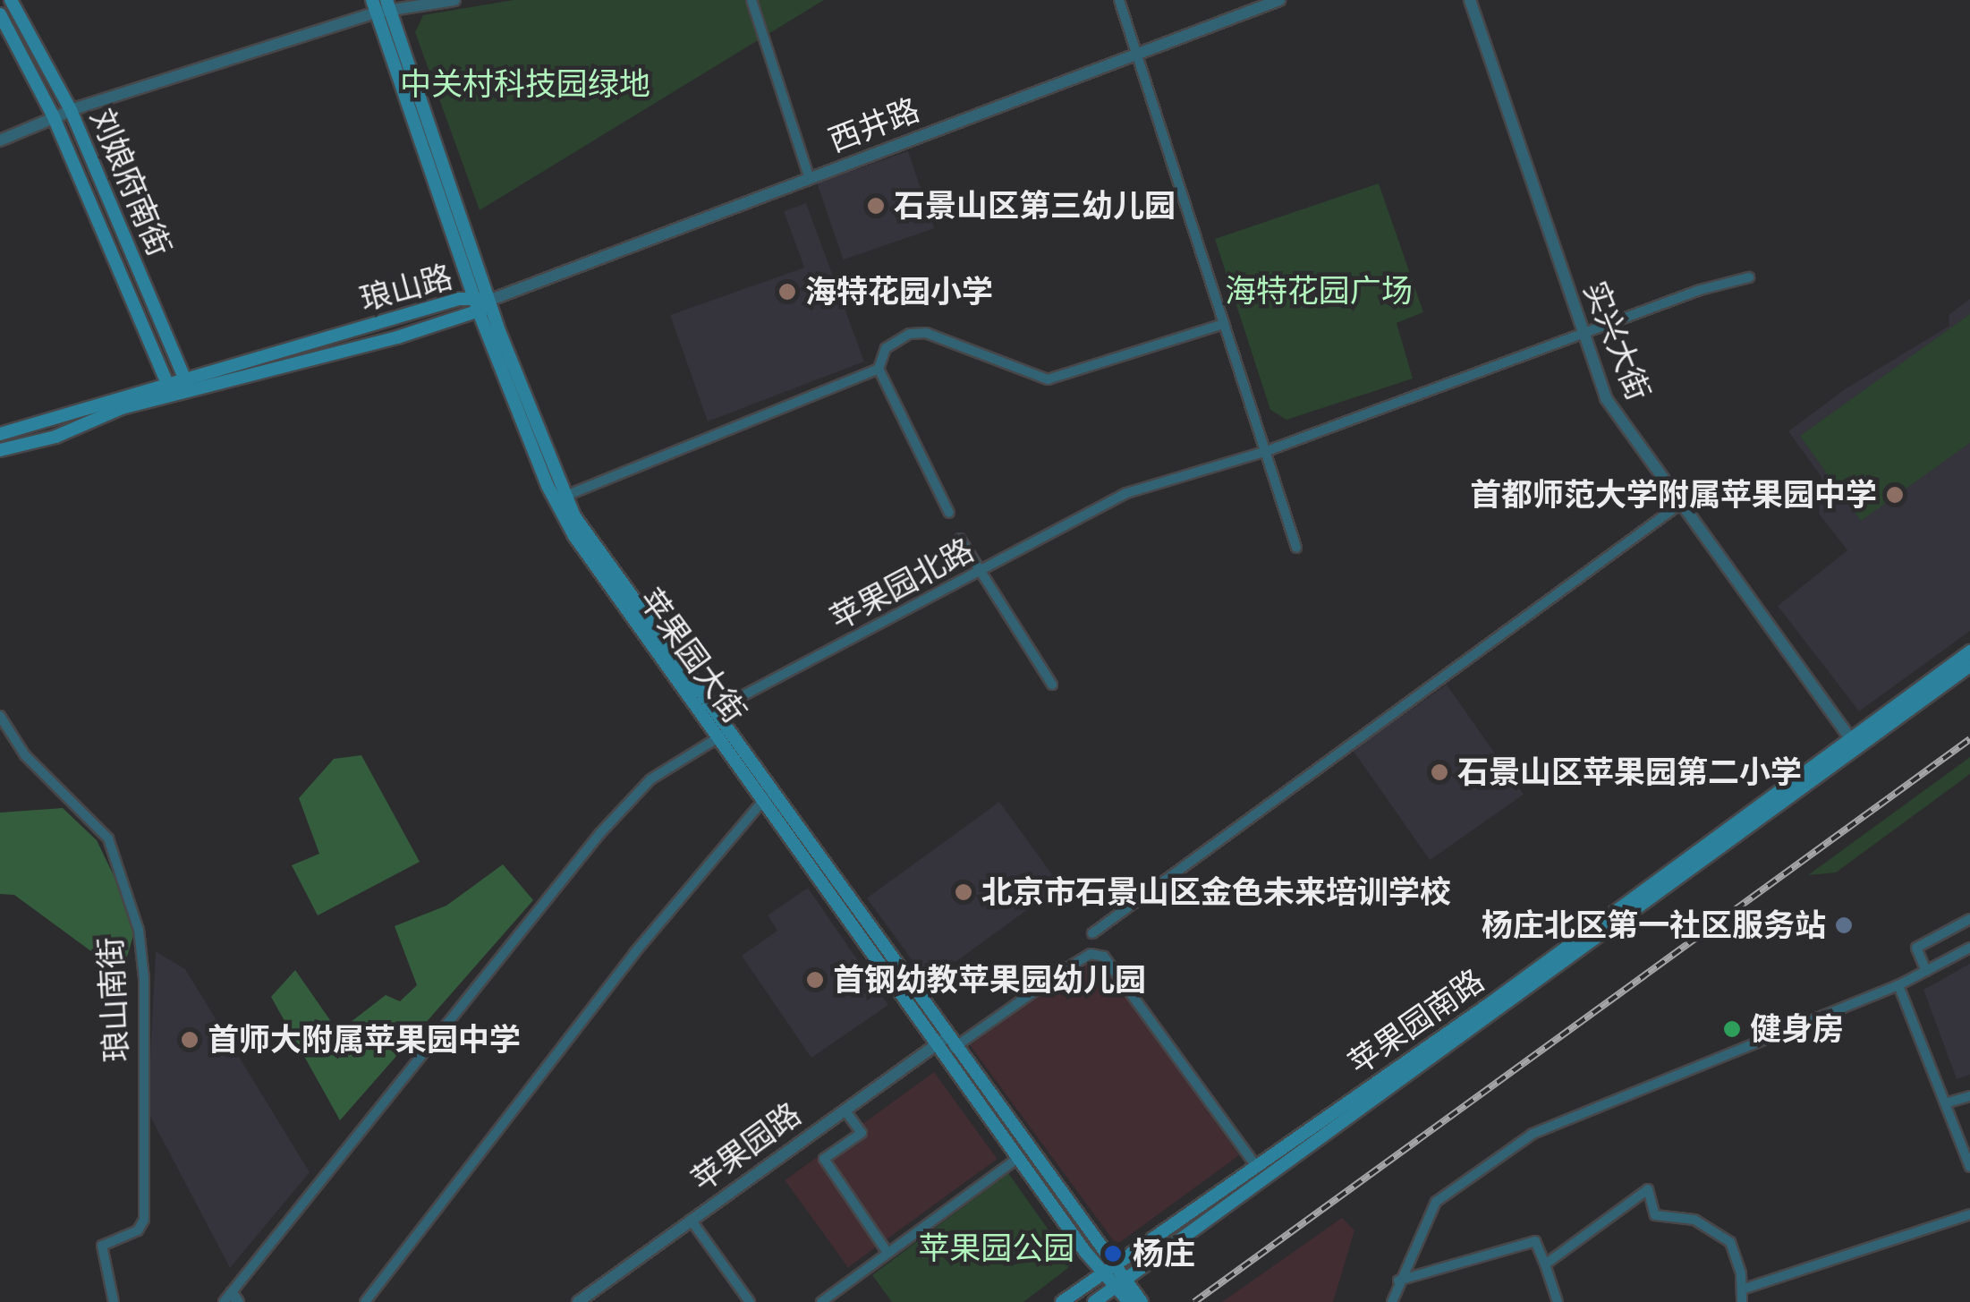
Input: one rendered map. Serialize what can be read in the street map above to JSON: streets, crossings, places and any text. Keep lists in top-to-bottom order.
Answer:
{
  "streets": {
    "main road": [
      "刘娘府南街",
      "琅山路",
      "苹果园大街",
      "苹果园南路"
    ],
    "street": [
      "西井路",
      "实兴大街",
      "苹果园北路",
      "琅山南街",
      "苹果园路"
    ]
  },
  "crossings": [
    ["西井路", "琅山路"],
    ["西井路", "苹果园大街"],
    ["刘娘府南街", "琅山路"],
    ["琅山路", "苹果园大街"],
    ["实兴大街", "苹果园北路"],
    ["实兴大街", "苹果园南路"],
    ["苹果园北路", "苹果园大街"],
    ["苹果园大街", "苹果园南路"],
    ["苹果园大街", "苹果园路"]
  ],
  "parks": ["中关村科技园绿地", "海特花园广场", "苹果园公园"],
  "places": [
    "石景山区第三幼儿园",
    "海特花园小学",
    "首都师范大学附属苹果园中学",
    "石景山区苹果园第二小学",
    "北京市石景山区金色未来培训学校",
    "杨庄北区第一社区服务站",
    "首钢幼教苹果园幼儿园",
    "健身房",
    "首师大附属苹果园中学",
    "杨庄"
  ]
}
